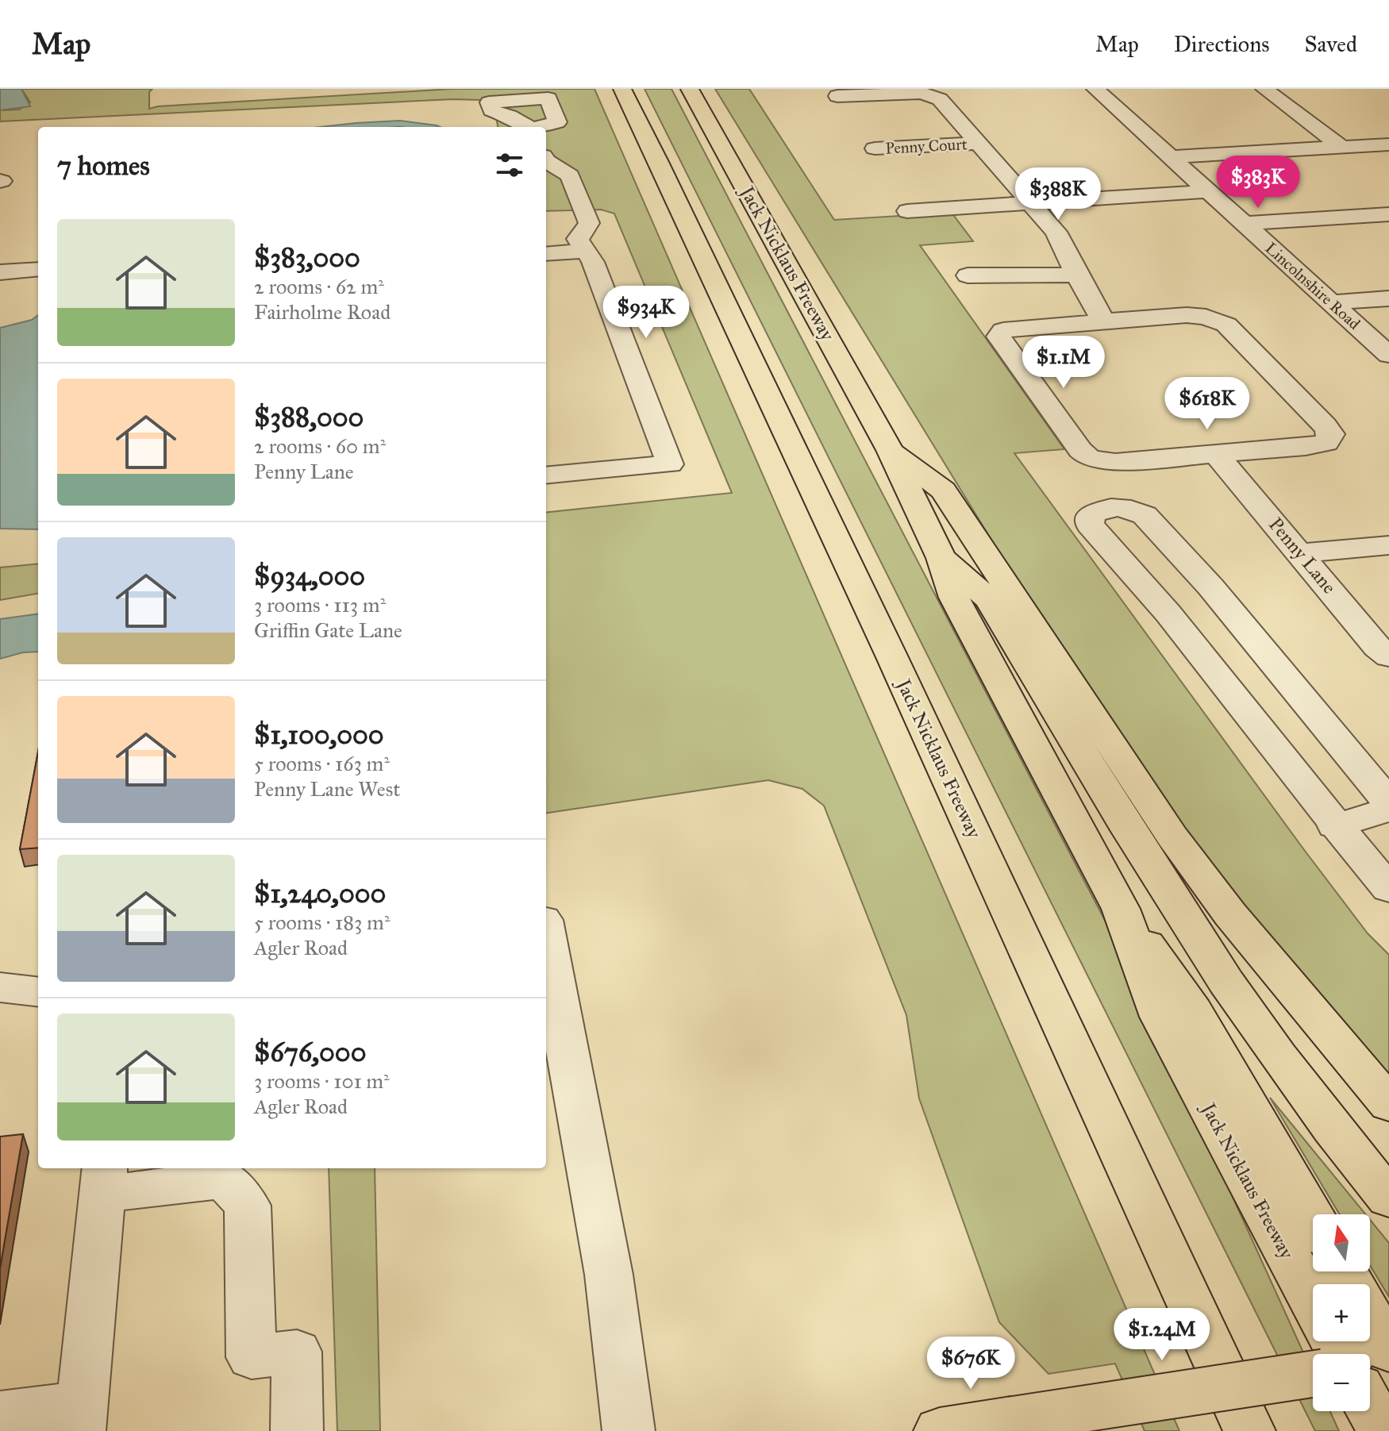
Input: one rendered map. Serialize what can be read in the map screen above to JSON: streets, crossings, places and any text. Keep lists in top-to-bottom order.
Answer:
{
  "streets": {
    "main road": ["Jack Nicklaus Freeway"],
    "street": ["Penny Court", "Lincolnshire Road", "Penny Lane"]
  },
  "north": "top",
  "page": {
    "header": "Map",
    "nav": ["Map", "Directions", "Saved"],
    "heading": "7 homes",
    "price": [
      "$383K",
      "$388K",
      "$934K",
      "$1.1M",
      "$618K",
      "$1.24M",
      "$676K"
    ],
    "list": [
      {
        "name": "$383,000",
        "note": "2 rooms · 62 m² · Fairholme Road"
      },
      {
        "name": "$388,000",
        "note": "2 rooms · 60 m² · Penny Lane"
      },
      {
        "name": "$934,000",
        "note": "3 rooms · 113 m² · Griffin Gate Lane"
      },
      {
        "name": "$1,100,000",
        "note": "5 rooms · 163 m² · Penny Lane West"
      },
      {
        "name": "$1,240,000",
        "note": "5 rooms · 183 m² · Agler Road"
      },
      {
        "name": "$676,000",
        "note": "3 rooms · 101 m² · Agler Road"
      }
    ],
    "map_buttons": ["+", "−"]
  }
}
